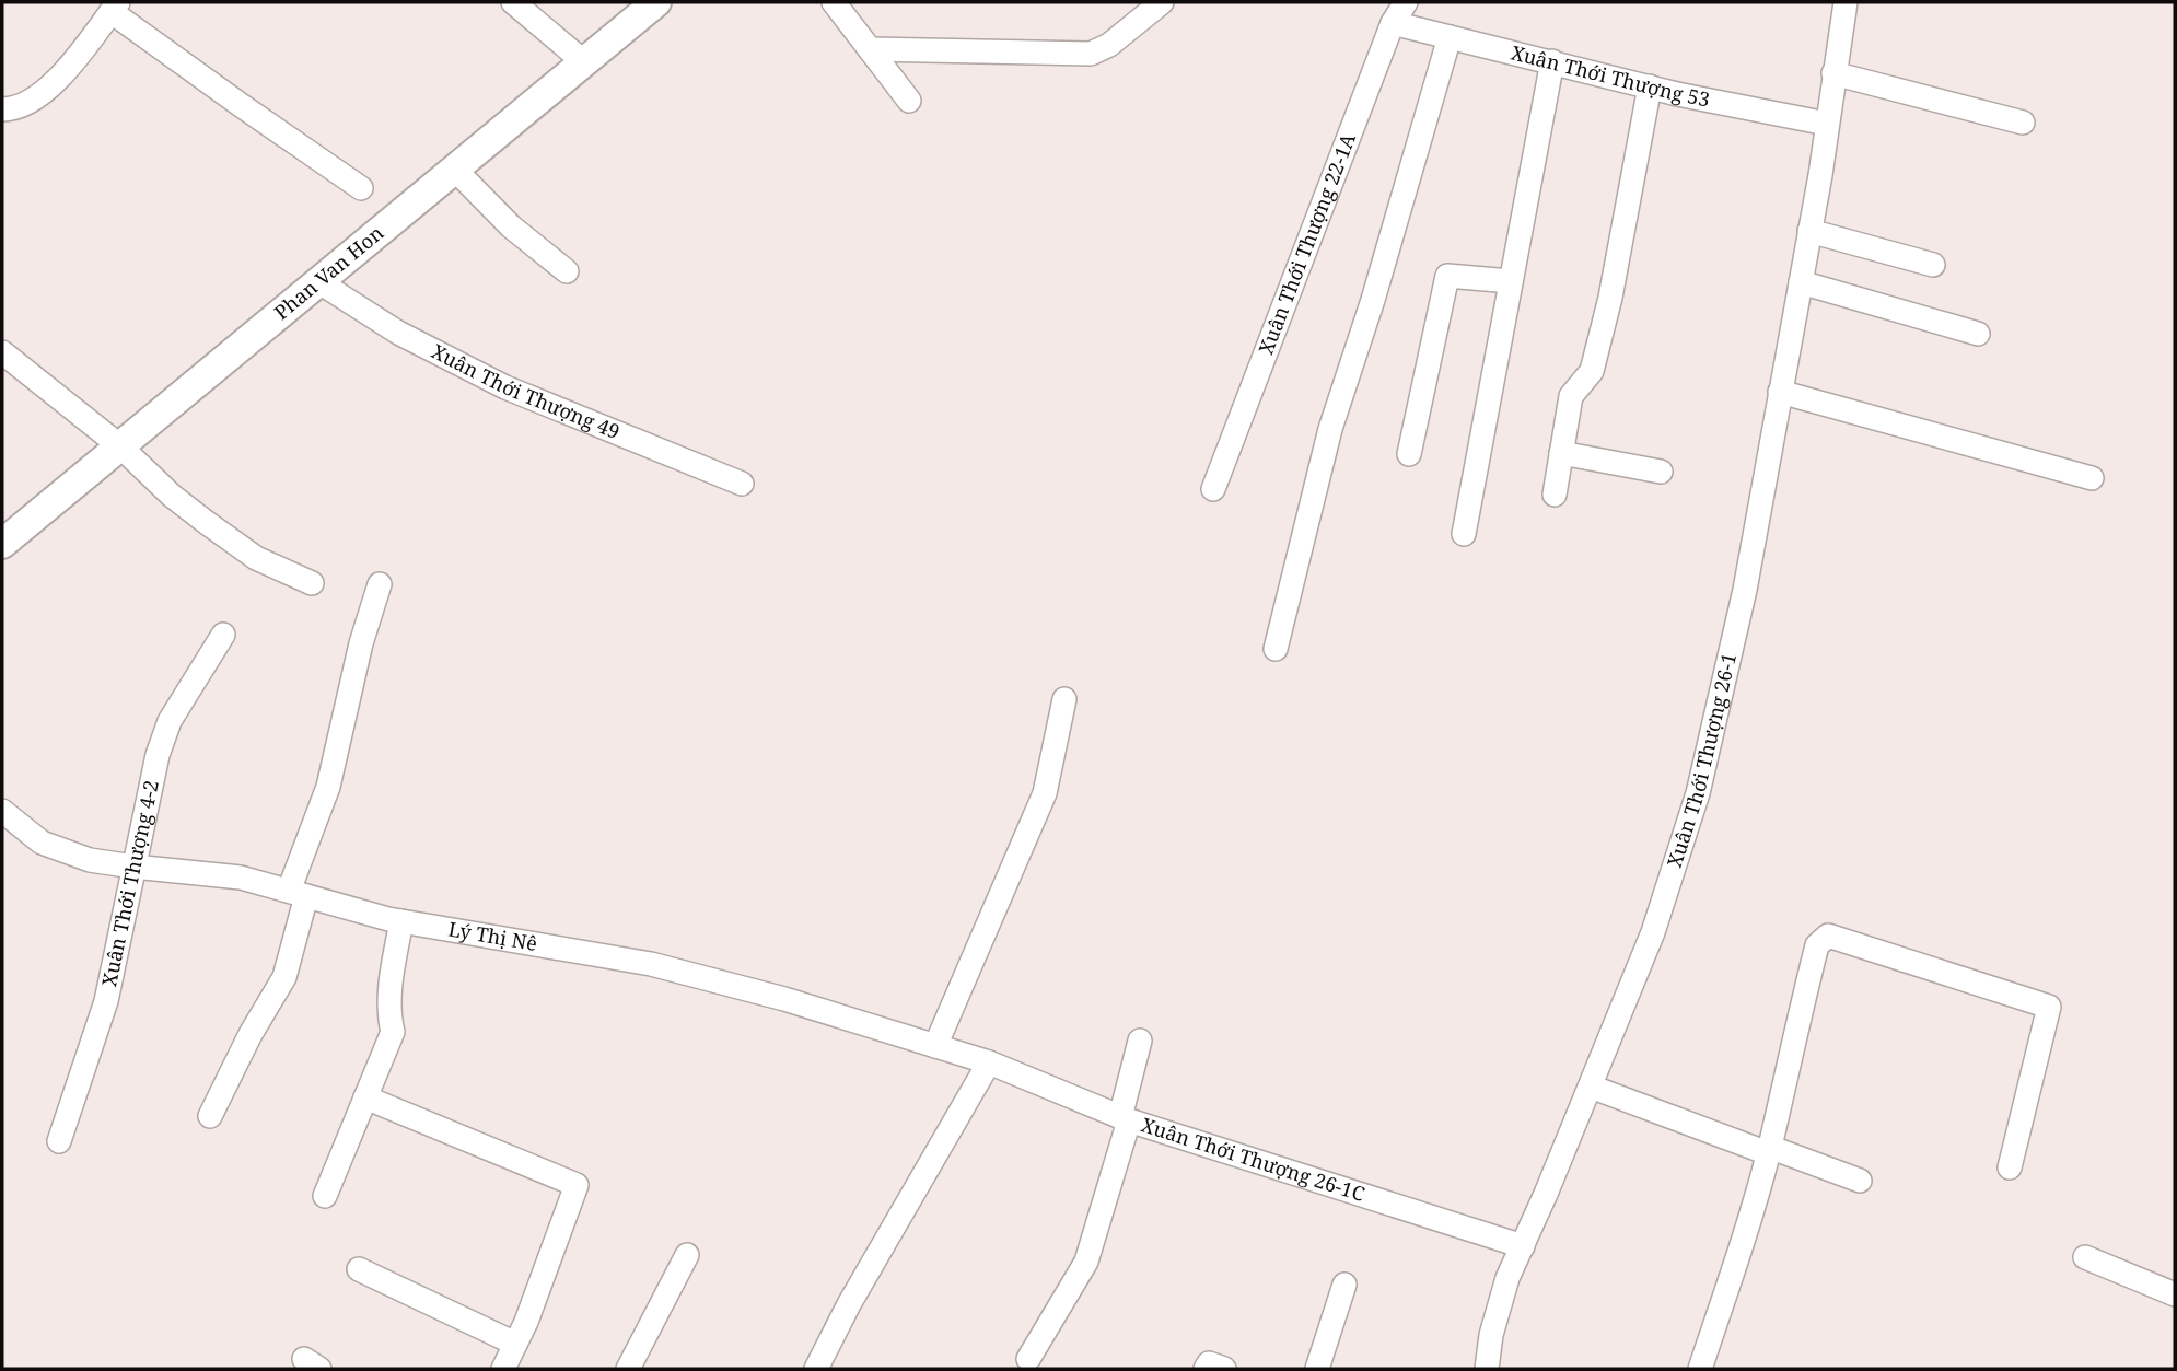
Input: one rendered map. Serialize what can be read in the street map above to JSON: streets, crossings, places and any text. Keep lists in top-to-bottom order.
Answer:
{
  "streets": {
    "main road": ["Phan Van Hon"],
    "street": [
      "Xuân Thới Thượng 53",
      "Xuân Thới Thượng 22-1A",
      "Xuân Thới Thượng 49",
      "Xuân Thới Thượng 26-1",
      "Xuân Thới Thượng 4-2",
      "Lý Thị Nê",
      "Xuân Thới Thượng 26-1C"
    ]
  },
  "crossings": [
    ["Xuân Thới Thượng 53", "Xuân Thới Thượng 22-1A"],
    ["Xuân Thới Thượng 53", "Xuân Thới Thượng 26-1"],
    ["Phan Van Hon", "Xuân Thới Thượng 49"],
    ["Xuân Thới Thượng 26-1", "Xuân Thới Thượng 26-1C"],
    ["Xuân Thới Thượng 4-2", "Lý Thị Nê"],
    ["Lý Thị Nê", "Xuân Thới Thượng 26-1C"]
  ]
}
